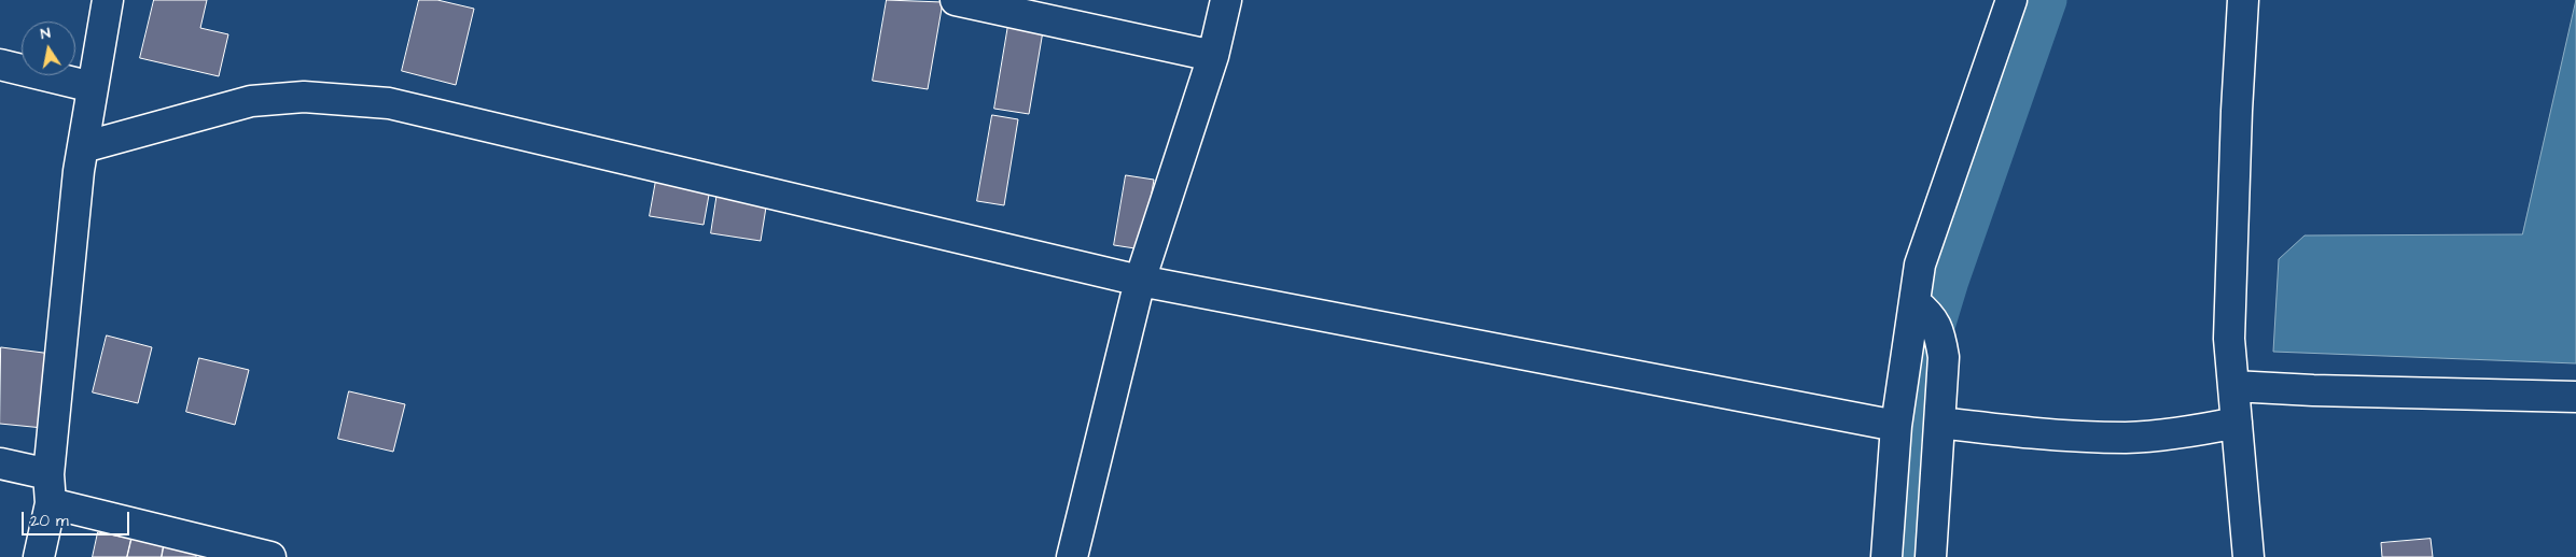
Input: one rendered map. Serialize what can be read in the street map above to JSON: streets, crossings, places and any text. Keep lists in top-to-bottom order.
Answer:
{
  "scale_bar": "20 m",
  "north": "top"
}
